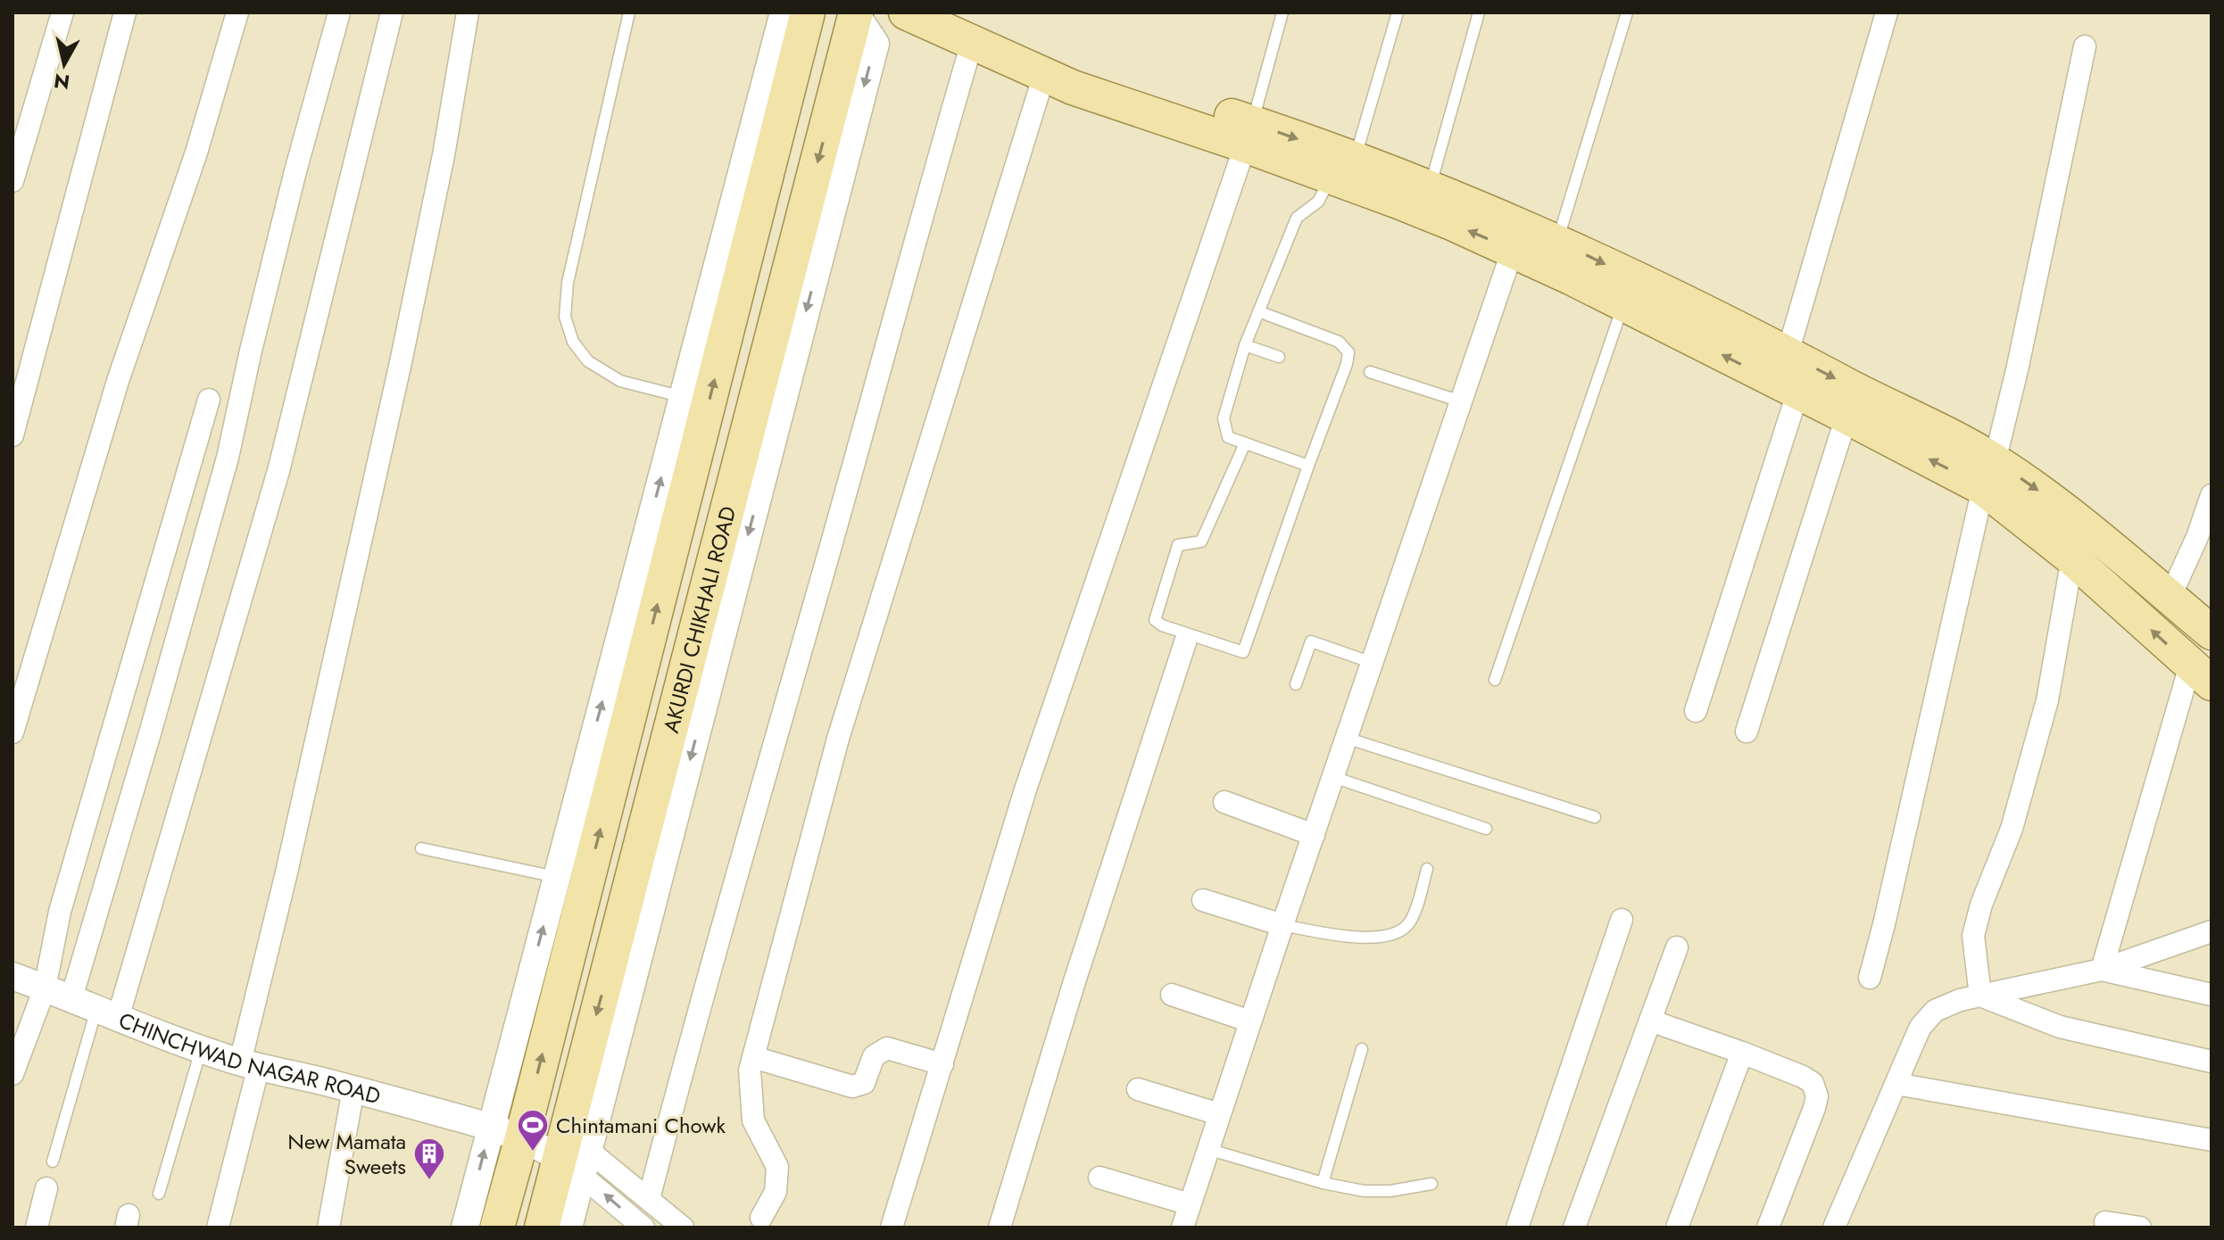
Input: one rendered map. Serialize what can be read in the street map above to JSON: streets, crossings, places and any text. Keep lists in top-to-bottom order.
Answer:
{
  "streets": {
    "main road": ["AKURDI CHIKHALI ROAD"],
    "street": ["CHINCHWAD NAGAR ROAD"]
  },
  "crossings": [
    ["AKURDI CHIKHALI ROAD", "CHINCHWAD NAGAR ROAD"]
  ],
  "places": {
    "sports": ["Chintamani Chowk"],
    "building": ["New Mamata Sweets"]
  },
  "north": "bottom"
}
